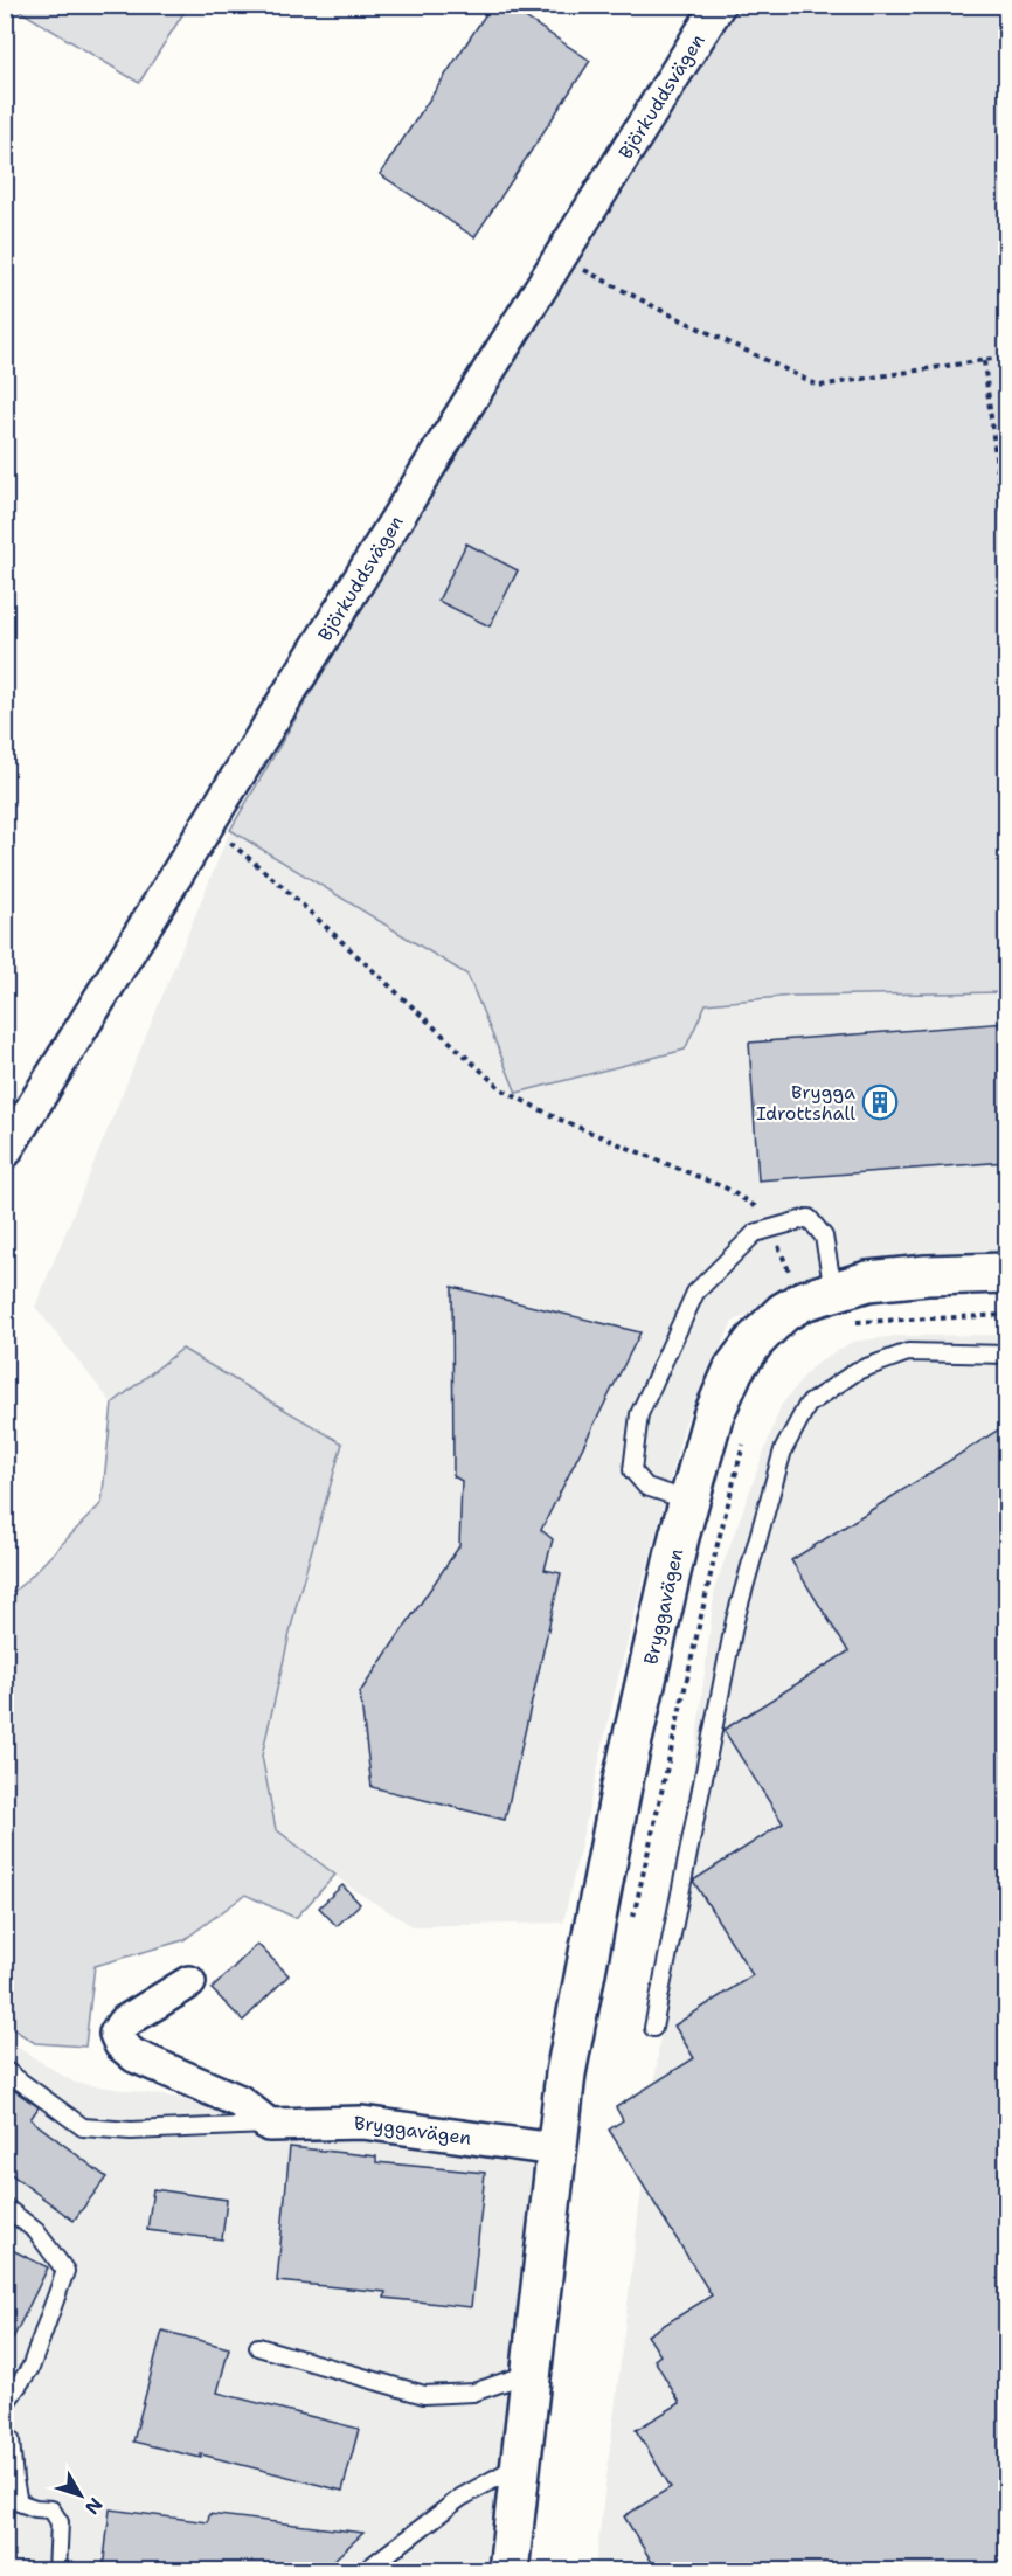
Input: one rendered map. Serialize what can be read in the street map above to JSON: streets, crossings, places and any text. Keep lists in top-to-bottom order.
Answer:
{
  "streets": {
    "main road": ["Bryggavägen"],
    "street": ["Björkuddsvägen"]
  },
  "places": {
    "building": ["Brygga Idrottshall"]
  },
  "north": "bottom right"
}
